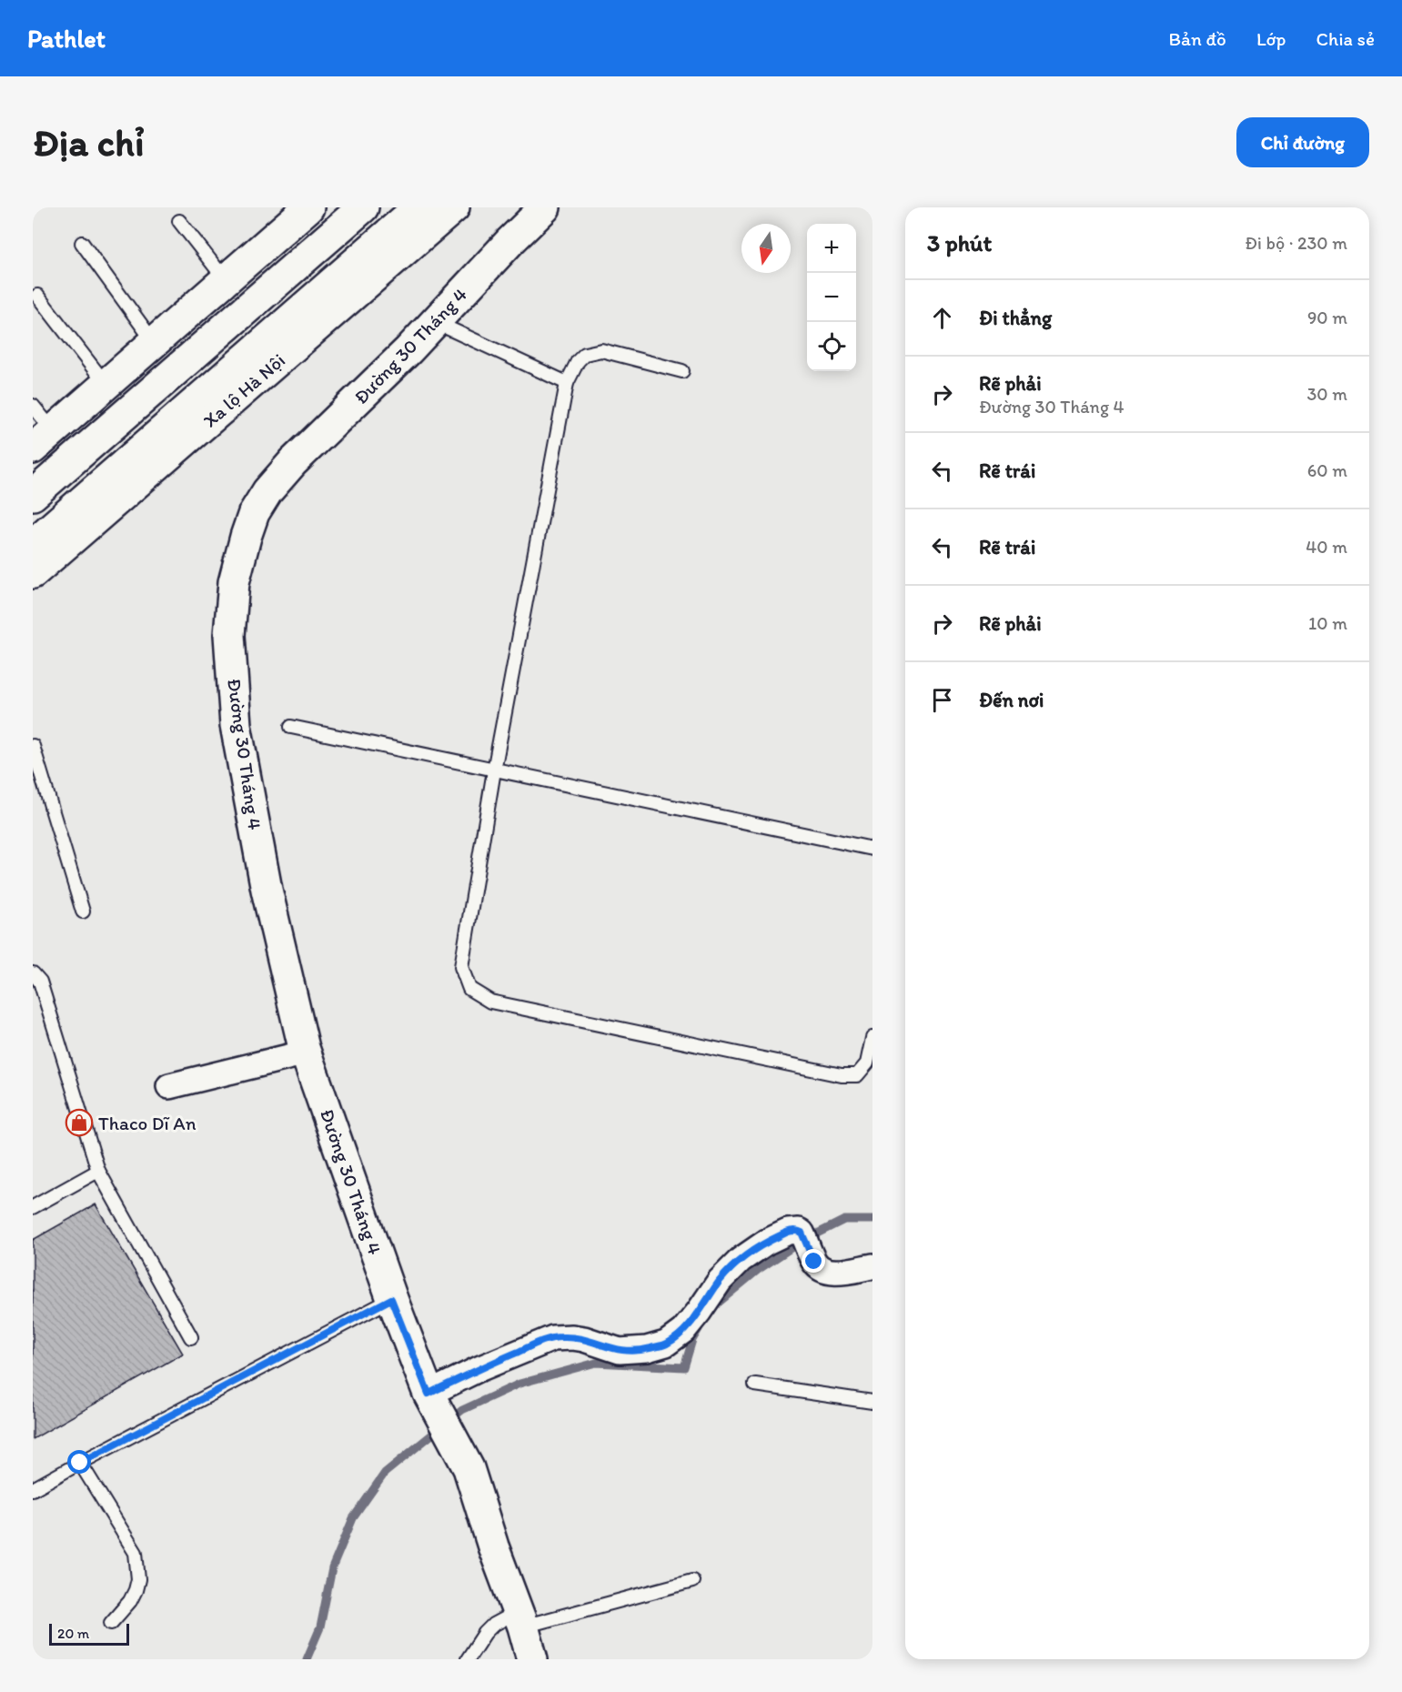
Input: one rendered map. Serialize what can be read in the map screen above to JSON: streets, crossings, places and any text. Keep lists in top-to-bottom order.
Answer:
{
  "streets": {
    "main road": ["Đường 30 Tháng 4", "Xa lộ Hà Nội"]
  },
  "places": {
    "shop": ["Thaco Dĩ An"]
  },
  "scale_bar": "20 m",
  "north": "bottom",
  "page": {
    "header": "Pathlet",
    "nav": ["Bản đồ", "Lớp", "Chia sẻ"],
    "buttons": "Chỉ đường",
    "title": "Địa chỉ",
    "heading": ["3 phút", "Đi bộ · 230 m"],
    "map_buttons": ["+", "−"],
    "list": [
      ["Đi thẳng", "90 m"],
      ["Rẽ phải", "Đường 30 Tháng 4", "30 m"],
      ["Rẽ trái", "60 m"],
      ["Rẽ trái", "40 m"],
      ["Rẽ phải", "10 m"],
      "Đến nơi"
    ],
    "scale": "20 m"
  }
}
